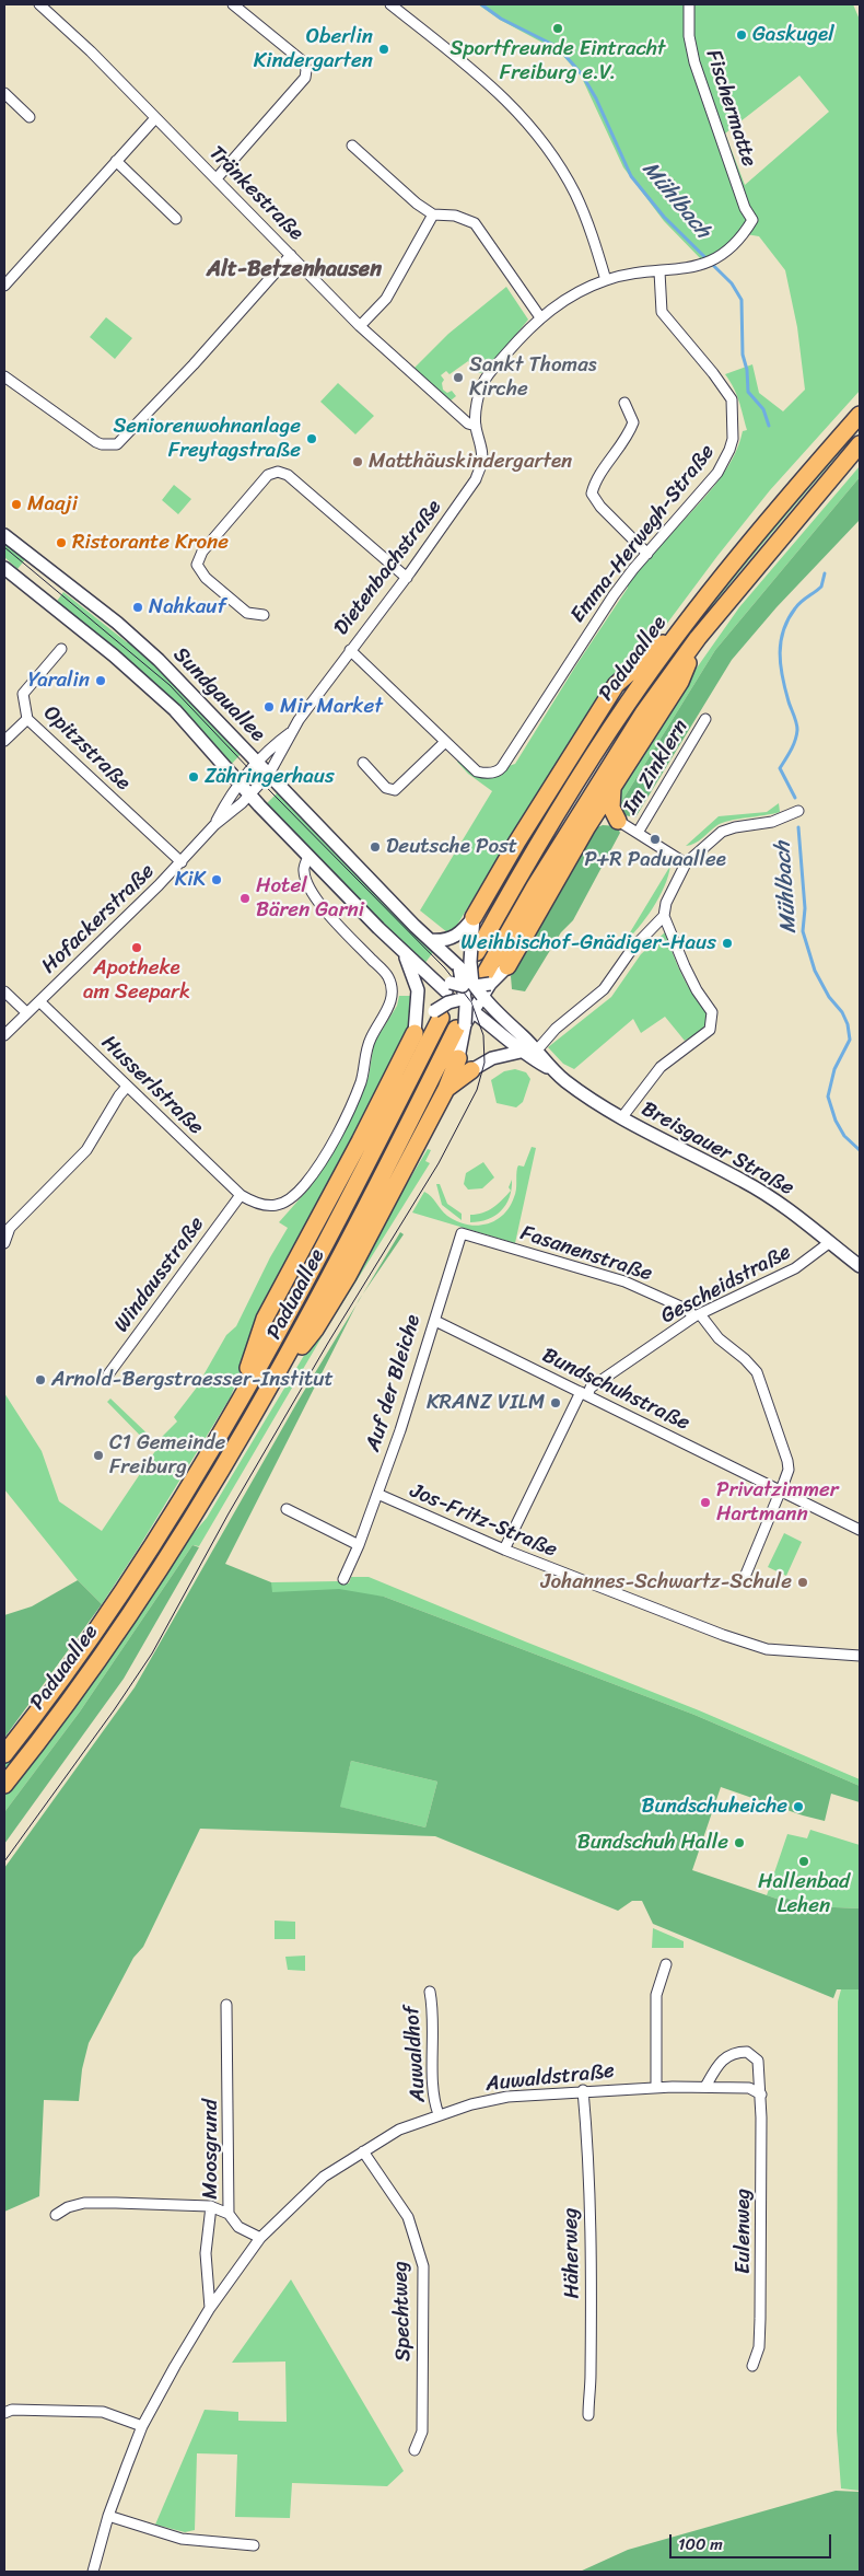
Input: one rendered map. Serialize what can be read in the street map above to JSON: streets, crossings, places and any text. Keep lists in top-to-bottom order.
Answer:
{
  "streets": {
    "highway": ["Paduaallee"],
    "street": [
      "Fischermatte",
      "Tränkestraße",
      "Emma-Herwegh-Straße",
      "Dietenbachstraße",
      "Sundgauallee",
      "Opitzstraße",
      "Im Zinklern",
      "Hofackerstraße",
      "Husserlstraße",
      "Breisgauer Straße",
      "Fasanenstraße",
      "Windausstraße",
      "Gescheidstraße",
      "Auf der Bleiche",
      "Bundschuhstraße",
      "Jos-Fritz-Straße",
      "Auwaldhof",
      "Auwaldstraße",
      "Moosgrund",
      "Eulenweg",
      "Häherweg",
      "Spechtweg"
    ]
  },
  "crossings": [
    ["Fischermatte", "Dietenbachstraße"],
    ["Tränkestraße", "Dietenbachstraße"],
    ["Emma-Herwegh-Straße", "Dietenbachstraße"],
    ["Dietenbachstraße", "Sundgauallee"],
    ["Dietenbachstraße", "Hofackerstraße"],
    ["Sundgauallee", "Hofackerstraße"],
    ["Sundgauallee", "Breisgauer Straße"],
    ["Opitzstraße", "Hofackerstraße"],
    ["Hofackerstraße", "Husserlstraße"],
    ["Husserlstraße", "Windausstraße"],
    ["Breisgauer Straße", "Gescheidstraße"],
    ["Fasanenstraße", "Gescheidstraße"],
    ["Fasanenstraße", "Auf der Bleiche"],
    ["Fasanenstraße", "Bundschuhstraße"],
    ["Gescheidstraße", "Bundschuhstraße"],
    ["Gescheidstraße", "Jos-Fritz-Straße"],
    ["Auf der Bleiche", "Bundschuhstraße"],
    ["Auf der Bleiche", "Jos-Fritz-Straße"],
    ["Auwaldhof", "Auwaldstraße"],
    ["Auwaldstraße", "Eulenweg"],
    ["Auwaldstraße", "Häherweg"],
    ["Auwaldstraße", "Spechtweg"]
  ],
  "districts": ["Alt-Betzenhausen"],
  "water": ["Mühlbach"],
  "places": [
    "Sportfreunde Eintracht Freiburg e.V.",
    "Gaskugel",
    "Oberlin Kindergarten",
    "Sankt Thomas Kirche",
    "Seniorenwohnanlage Freytagstraße",
    "Matthäuskindergarten",
    "Maaji",
    "Ristorante Krone",
    "Nahkauf",
    "Yaralin",
    "Mir Market",
    "Zähringerhaus",
    "P+R Paduaallee",
    "Deutsche Post",
    "KiK",
    "Hotel Bären Garni",
    "Weihbischof-Gnädiger-Haus",
    "Apotheke am Seepark",
    "Arnold-Bergstraesser-Institut",
    "KRANZ VILM",
    "C1 Gemeinde Freiburg",
    "Privatzimmer Hartmann",
    "Johannes-Schwartz-Schule",
    "Bundschuheiche",
    "Bundschuh Halle",
    "Hallenbad Lehen"
  ],
  "scale_bar": "100 m"
}
